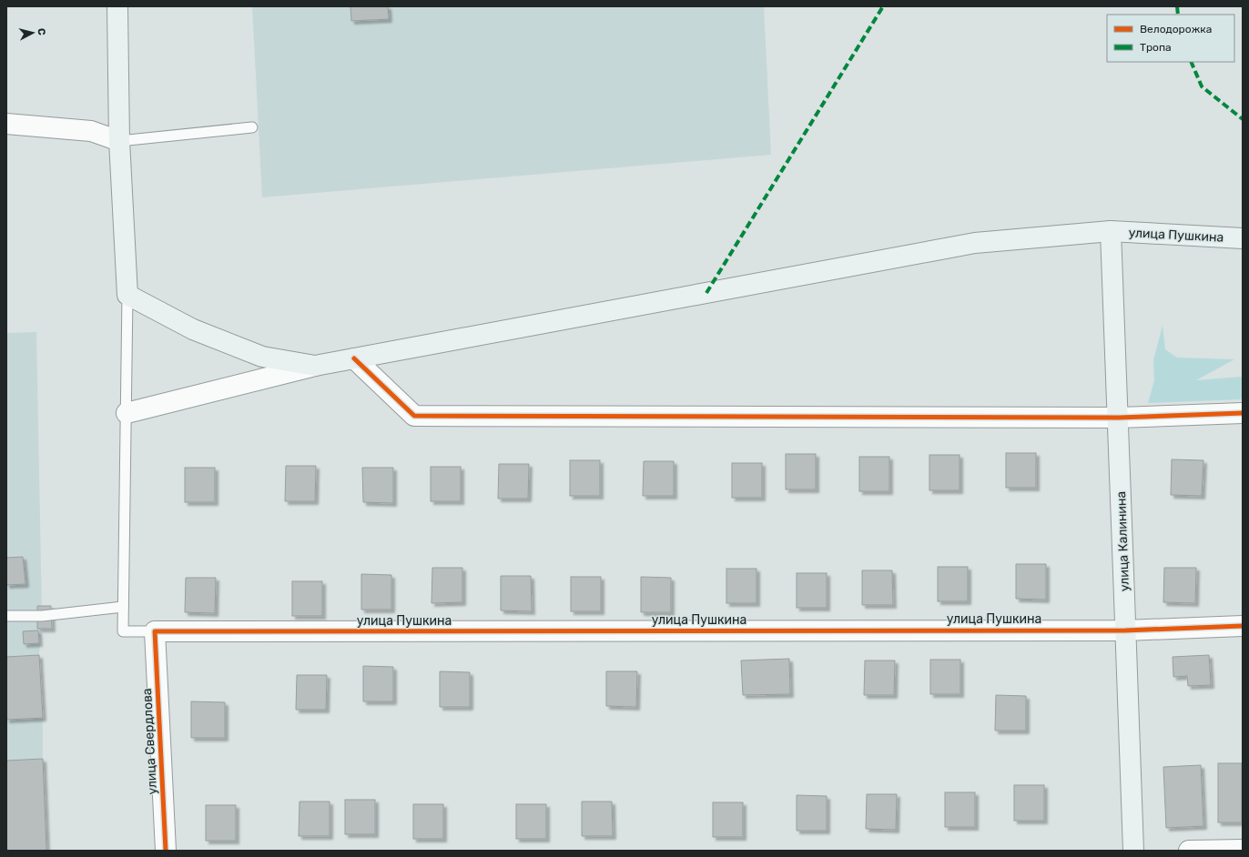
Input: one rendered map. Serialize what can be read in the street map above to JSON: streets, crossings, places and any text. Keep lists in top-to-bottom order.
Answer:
{
  "streets": {
    "main road": ["улица Пушкина", "улица Калинина"],
    "street": ["улица Свердлова"]
  },
  "crossings": [
    ["улица Пушкина", "улица Калинина"],
    ["улица Пушкина", "улица Свердлова"]
  ],
  "legend": ["Велодорожка", "Тропа"],
  "north": "right"
}
